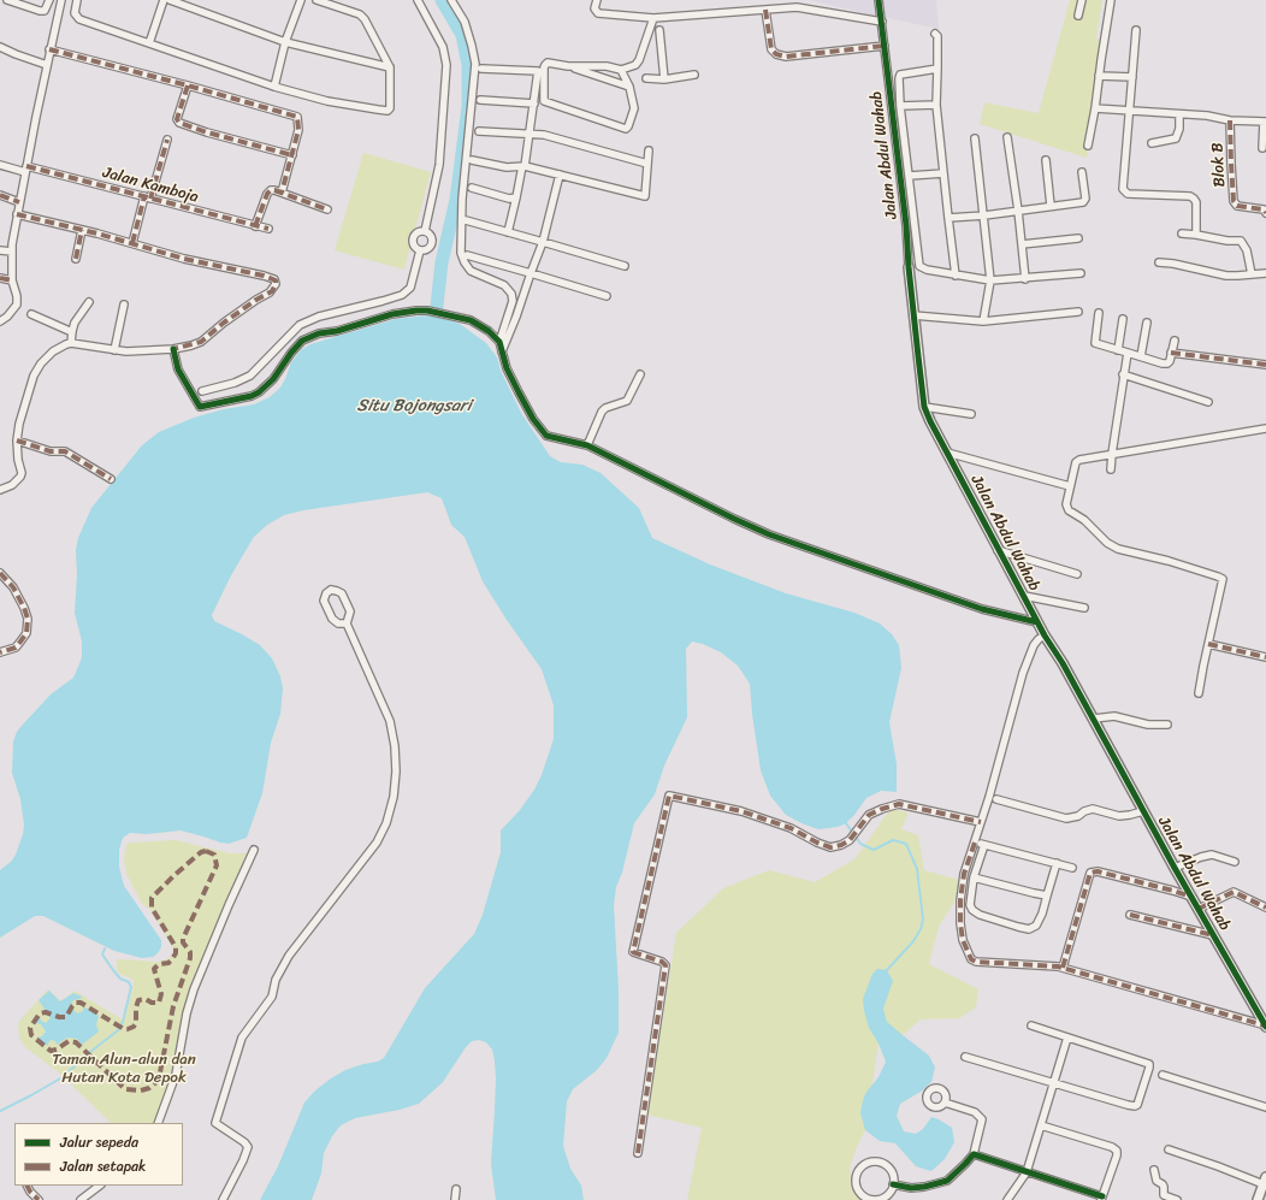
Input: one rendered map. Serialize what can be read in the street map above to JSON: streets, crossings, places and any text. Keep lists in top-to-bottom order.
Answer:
{
  "streets": {
    "street": ["Jalan Abdul Wahab", "Blok B", "Jalan Kamboja"]
  },
  "water": ["Situ Bojongsari"],
  "parks": ["Taman Alun-alun dan Hutan Kota Depok"],
  "legend": ["Jalur sepeda", "Jalan setapak"]
}
